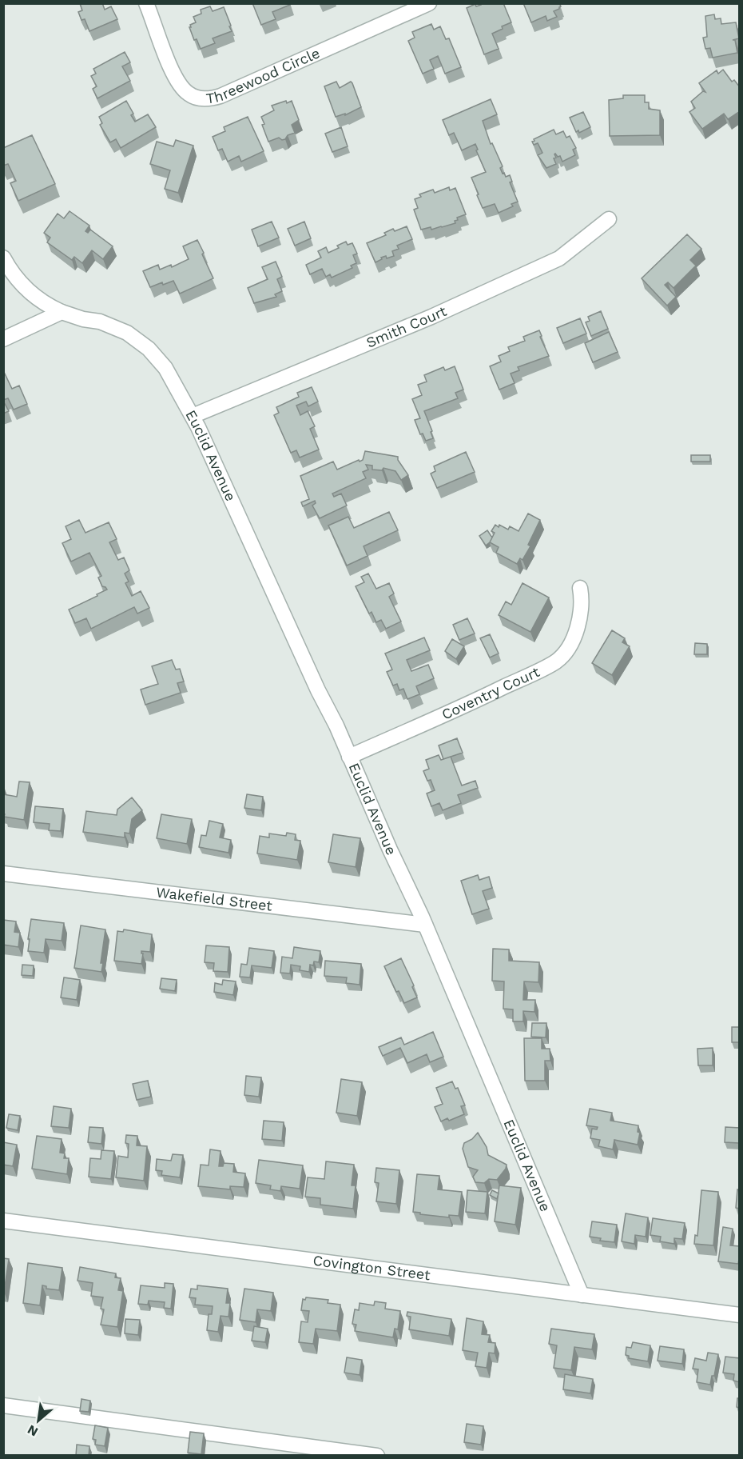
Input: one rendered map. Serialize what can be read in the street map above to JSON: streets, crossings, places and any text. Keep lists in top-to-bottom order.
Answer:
{
  "streets": {
    "street": [
      "Threewood Circle",
      "Smith Court",
      "Euclid Avenue",
      "Coventry Court",
      "Wakefield Street",
      "Covington Street"
    ]
  },
  "crossings": [
    ["Smith Court", "Euclid Avenue"],
    ["Euclid Avenue", "Coventry Court"],
    ["Euclid Avenue", "Wakefield Street"],
    ["Euclid Avenue", "Covington Street"]
  ],
  "north": "bottom left"
}
